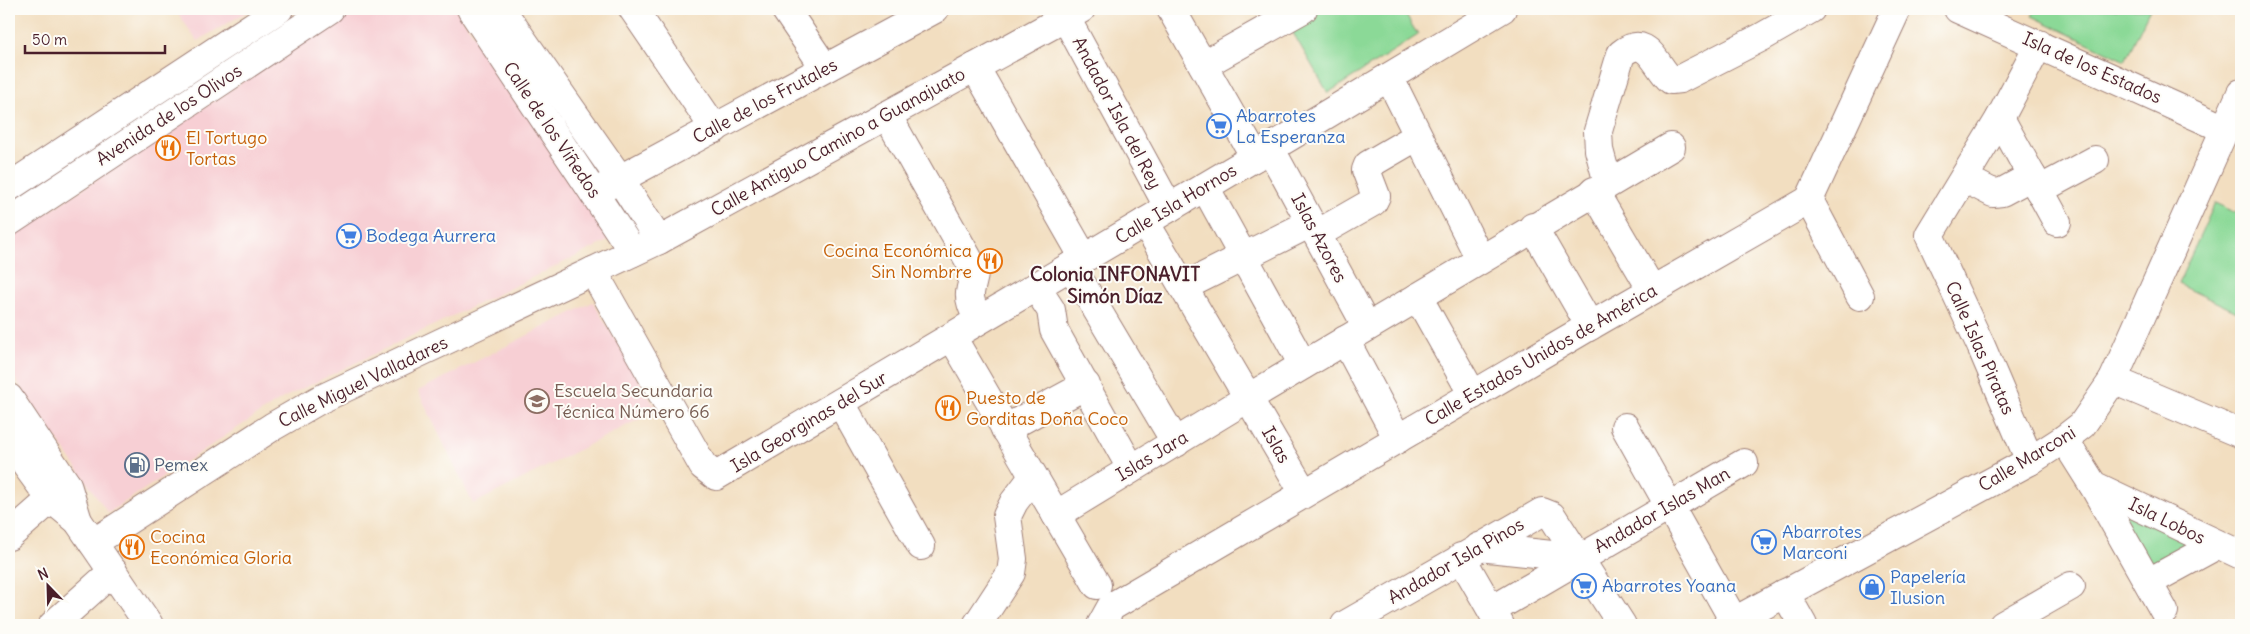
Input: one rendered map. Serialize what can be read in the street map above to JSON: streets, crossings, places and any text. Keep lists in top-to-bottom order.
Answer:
{
  "streets": {
    "street": [
      "Isla de los Estados",
      "Calle de los Frutales",
      "Andador Isla del Rey",
      "Avenida de los Olivos",
      "Calle de los Viñedos",
      "Calle Antiguo Camino a Guanajuato",
      "Calle Isla Hornos",
      "Islas Azores",
      "Calle Islas Piratas",
      "Calle Estados Unidos de América",
      "Calle Miguel Valladares",
      "Isla Georginas del Sur",
      "Islas",
      "Islas Jara",
      "Calle Marconi",
      "Andador Islas Man",
      "Isla Lobos",
      "Andador Isla Pinos"
    ]
  },
  "crossings": [
    ["Isla de los Estados", "Calle Marconi"],
    ["Calle de los Frutales", "Calle de los Viñedos"],
    ["Andador Isla del Rey", "Calle Antiguo Camino a Guanajuato"],
    ["Andador Isla del Rey", "Calle Isla Hornos"],
    ["Calle de los Viñedos", "Calle Antiguo Camino a Guanajuato"],
    ["Calle Antiguo Camino a Guanajuato", "Calle Miguel Valladares"],
    ["Calle Antiguo Camino a Guanajuato", "Isla Georginas del Sur"],
    ["Calle Isla Hornos", "Islas Azores"],
    ["Calle Isla Hornos", "Isla Georginas del Sur"],
    ["Islas Azores", "Calle Estados Unidos de América"],
    ["Islas Azores", "Islas Jara"],
    ["Calle Islas Piratas", "Calle Marconi"],
    ["Calle Estados Unidos de América", "Islas"],
    ["Calle Miguel Valladares", "Isla Georginas del Sur"],
    ["Islas", "Islas Jara"],
    ["Calle Marconi", "Isla Lobos"],
    ["Andador Islas Man", "Andador Isla Pinos"]
  ],
  "districts": ["Colonia INFONAVIT Simón Díaz"],
  "places": {
    "supermarket": [
      "Abarrotes La Esperanza",
      "Bodega Aurrera",
      "Abarrotes Marconi",
      "Abarrotes Yoana"
    ],
    "restaurant": [
      "El Tortugo Tortas",
      "Cocina Económica Sin Nombrre",
      "Puesto de Gorditas Doña Coco",
      "Cocina Económica Gloria"
    ],
    "school or university": ["Escuela Secundaria Técnica Número 66"],
    "fuel station": ["Pemex"],
    "shop": ["Papelería Ilusion"]
  },
  "scale_bar": "50 m",
  "north": "top left"
}
